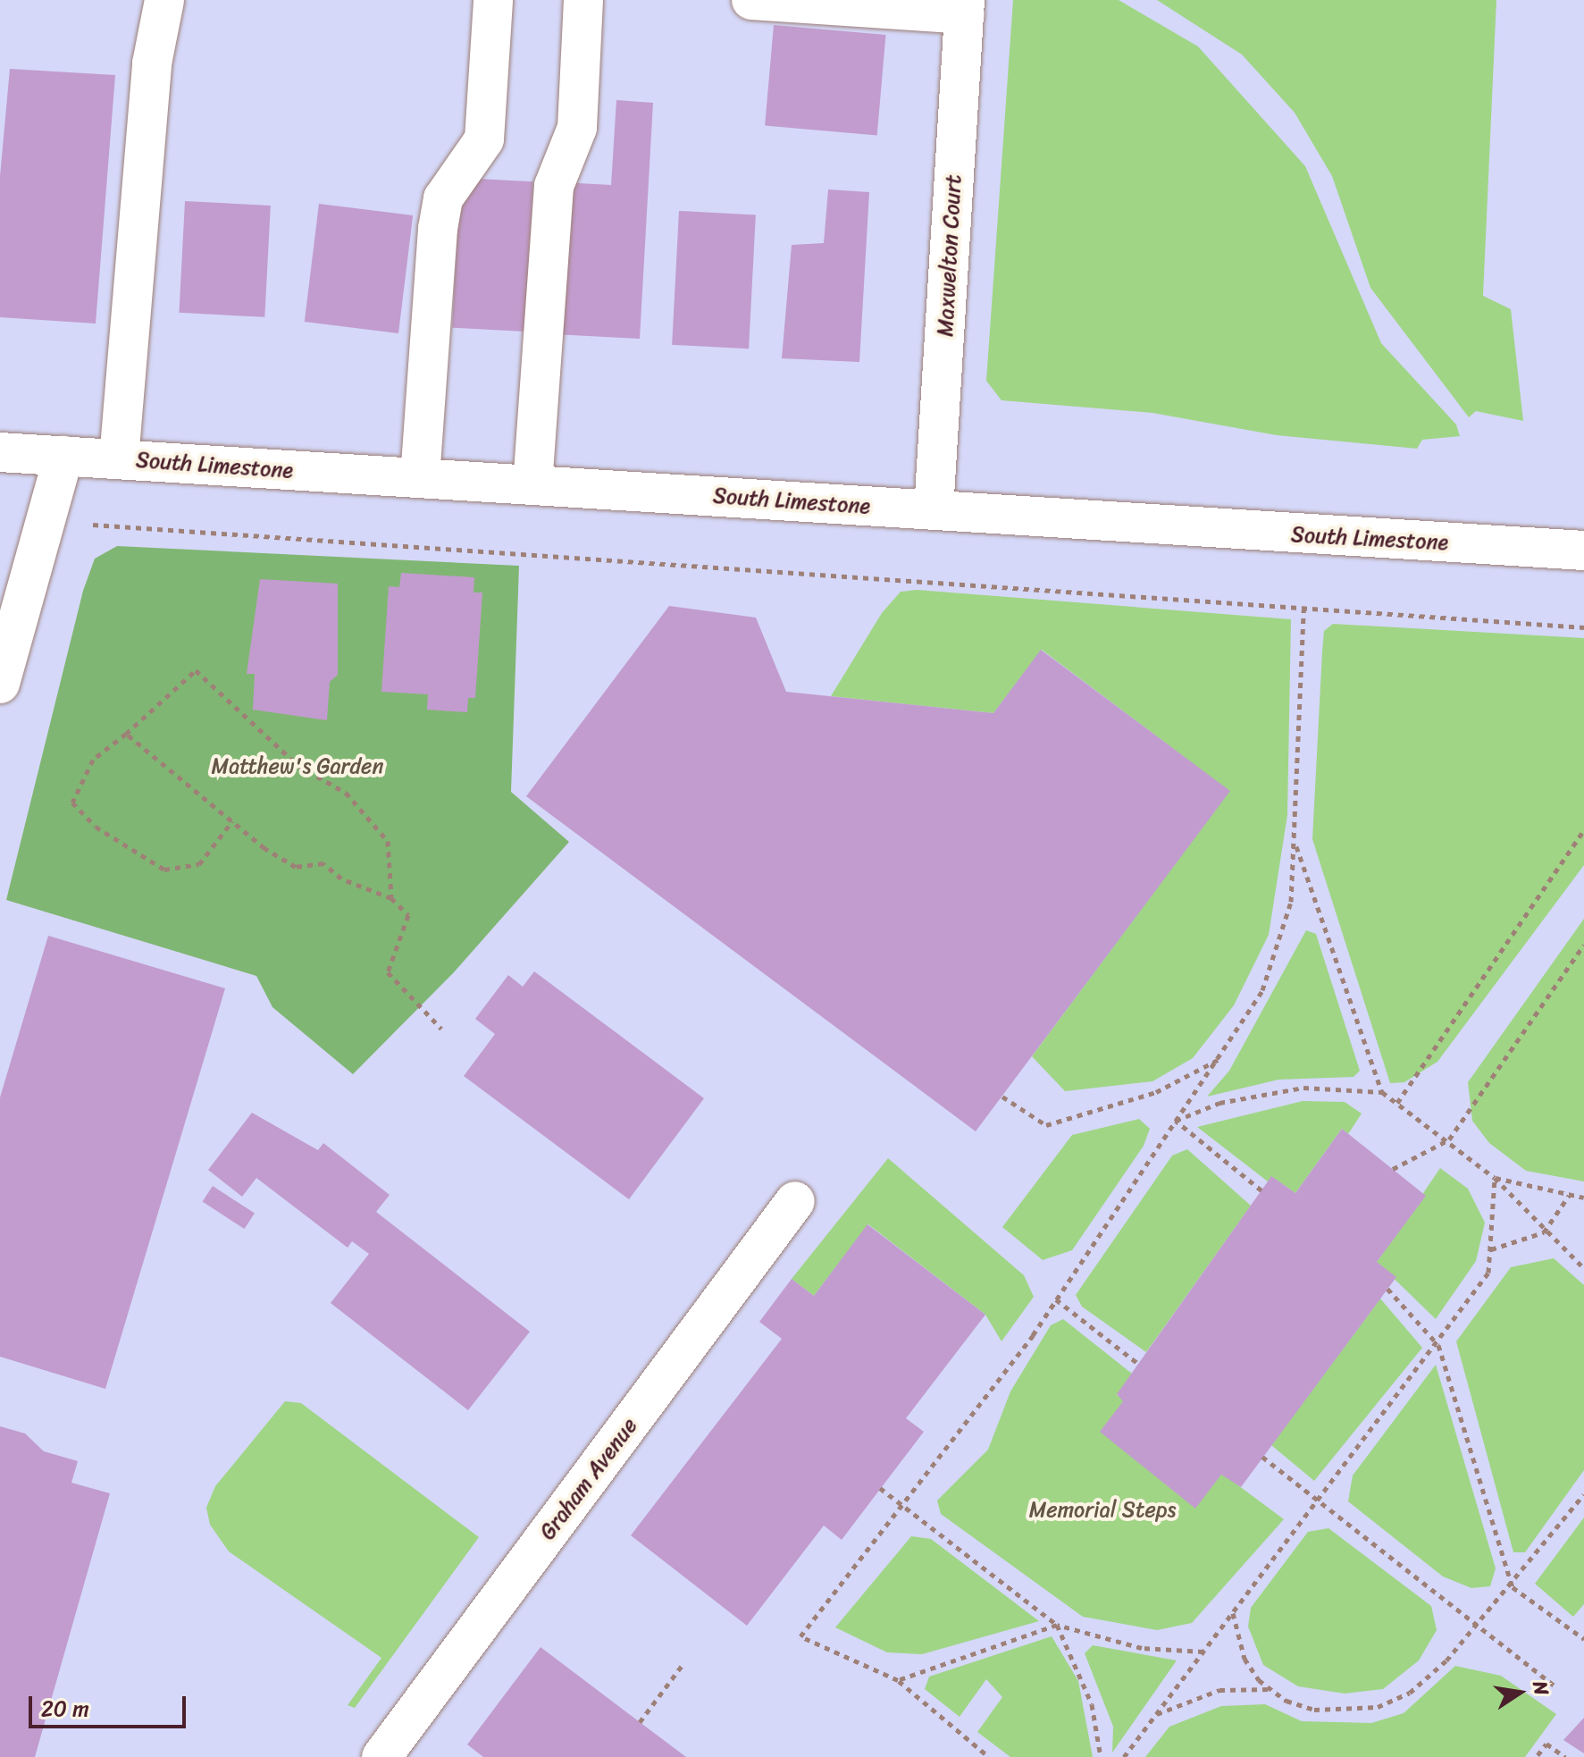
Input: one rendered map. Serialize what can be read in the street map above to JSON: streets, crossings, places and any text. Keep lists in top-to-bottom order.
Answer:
{
  "streets": {
    "main road": ["Maxwelton Court", "South Limestone", "Graham Avenue"]
  },
  "crossings": [
    ["Maxwelton Court", "South Limestone"]
  ],
  "parks": ["Matthew's Garden", "Memorial Steps"],
  "scale_bar": "20 m",
  "north": "right"
}
